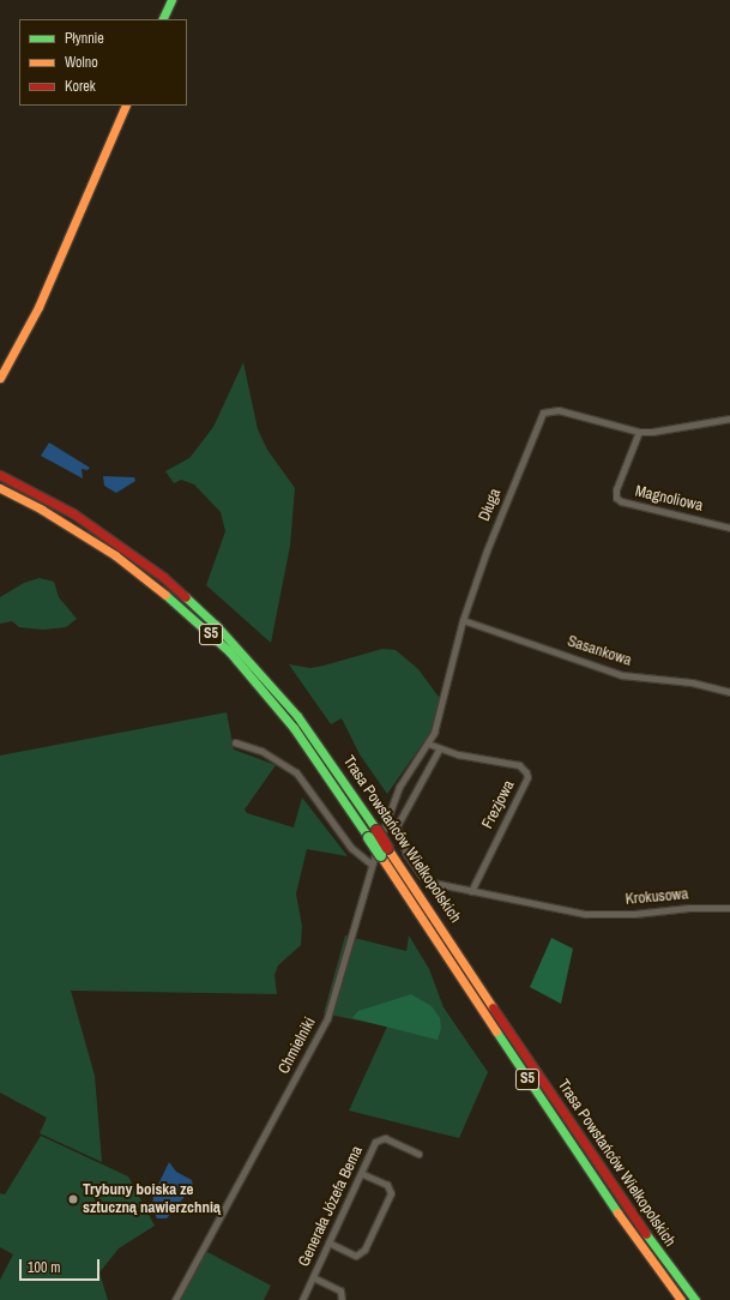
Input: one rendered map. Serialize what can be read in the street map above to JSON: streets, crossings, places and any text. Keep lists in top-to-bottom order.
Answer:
{
  "streets": {
    "main road": ["S5", "Trasa Powstańców Wielkopolskich"],
    "street": [
      "Magnoliowa",
      "Długa",
      "Sasankowa",
      "Frezjowa",
      "Krokusowa",
      "Chmielniki",
      "Generała Józefa Bema"
    ]
  },
  "crossings": [
    ["Magnoliowa", "Długa"],
    ["Długa", "Sasankowa"],
    ["Długa", "Frezjowa"],
    ["Długa", "Chmielniki"],
    ["Frezjowa", "Krokusowa"]
  ],
  "places": ["Trybuny boiska ze sztuczną nawierzchnią"],
  "legend": ["Płynnie", "Wolno", "Korek"],
  "scale_bar": "100 m"
}
